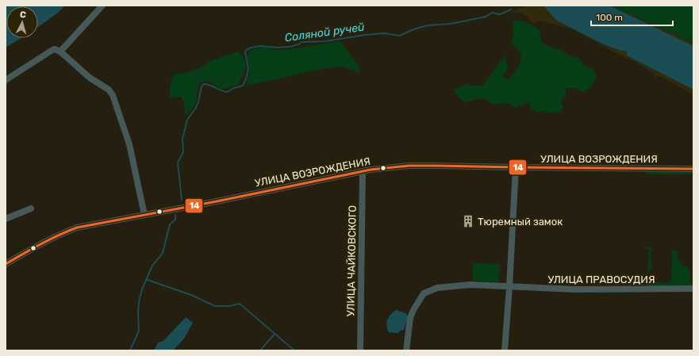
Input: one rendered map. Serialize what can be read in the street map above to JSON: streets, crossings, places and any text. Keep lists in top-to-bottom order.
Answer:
{
  "streets": {
    "street": ["УЛИЦА ВОЗРОЖДЕНИЯ", "УЛИЦА ЧАЙКОВСКОГО", "УЛИЦА ПРАВОСУДИЯ"]
  },
  "crossings": [
    ["УЛИЦА ВОЗРОЖДЕНИЯ", "УЛИЦА ЧАЙКОВСКОГО"]
  ],
  "water": ["Соляной ручей"],
  "places": {
    "building": ["Тюремный замок"]
  },
  "lines": ["transit line 14"],
  "scale_bar": "100 m",
  "north": "top"
}
